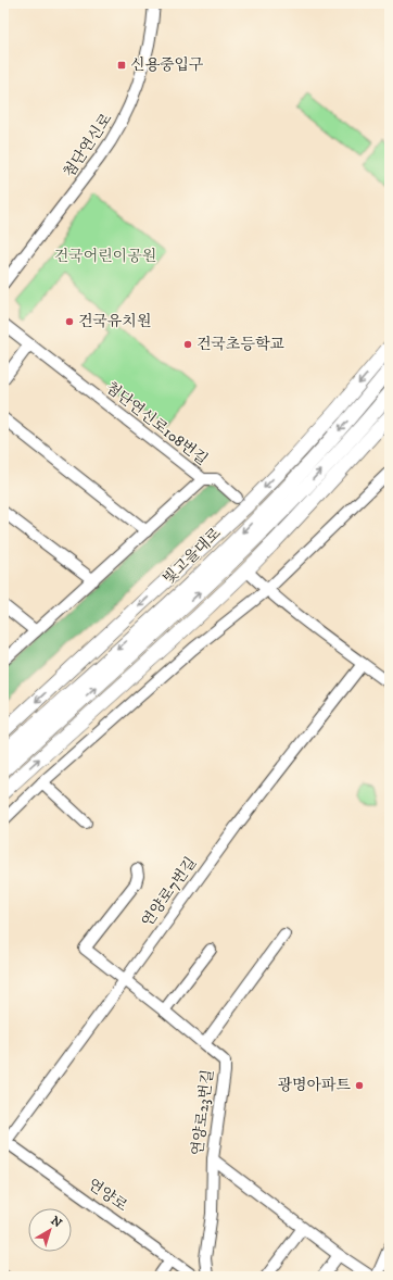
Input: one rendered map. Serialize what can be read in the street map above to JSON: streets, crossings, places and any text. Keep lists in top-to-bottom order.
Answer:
{
  "streets": {
    "main road": ["빛고을대로"],
    "street": [
      "첨단연신로",
      "첨단연신로108번길",
      "연양로7번길",
      "연양로23번길",
      "연양로"
    ]
  },
  "crossings": [
    ["연양로7번길", "연양로23번길"],
    ["연양로7번길", "연양로"]
  ],
  "parks": ["건국어린이공원"],
  "places": {
    "transit": ["신용중입구"],
    "other": ["건국유치원", "건국초등학교", "광명아파트"]
  },
  "north": "top right"
}
